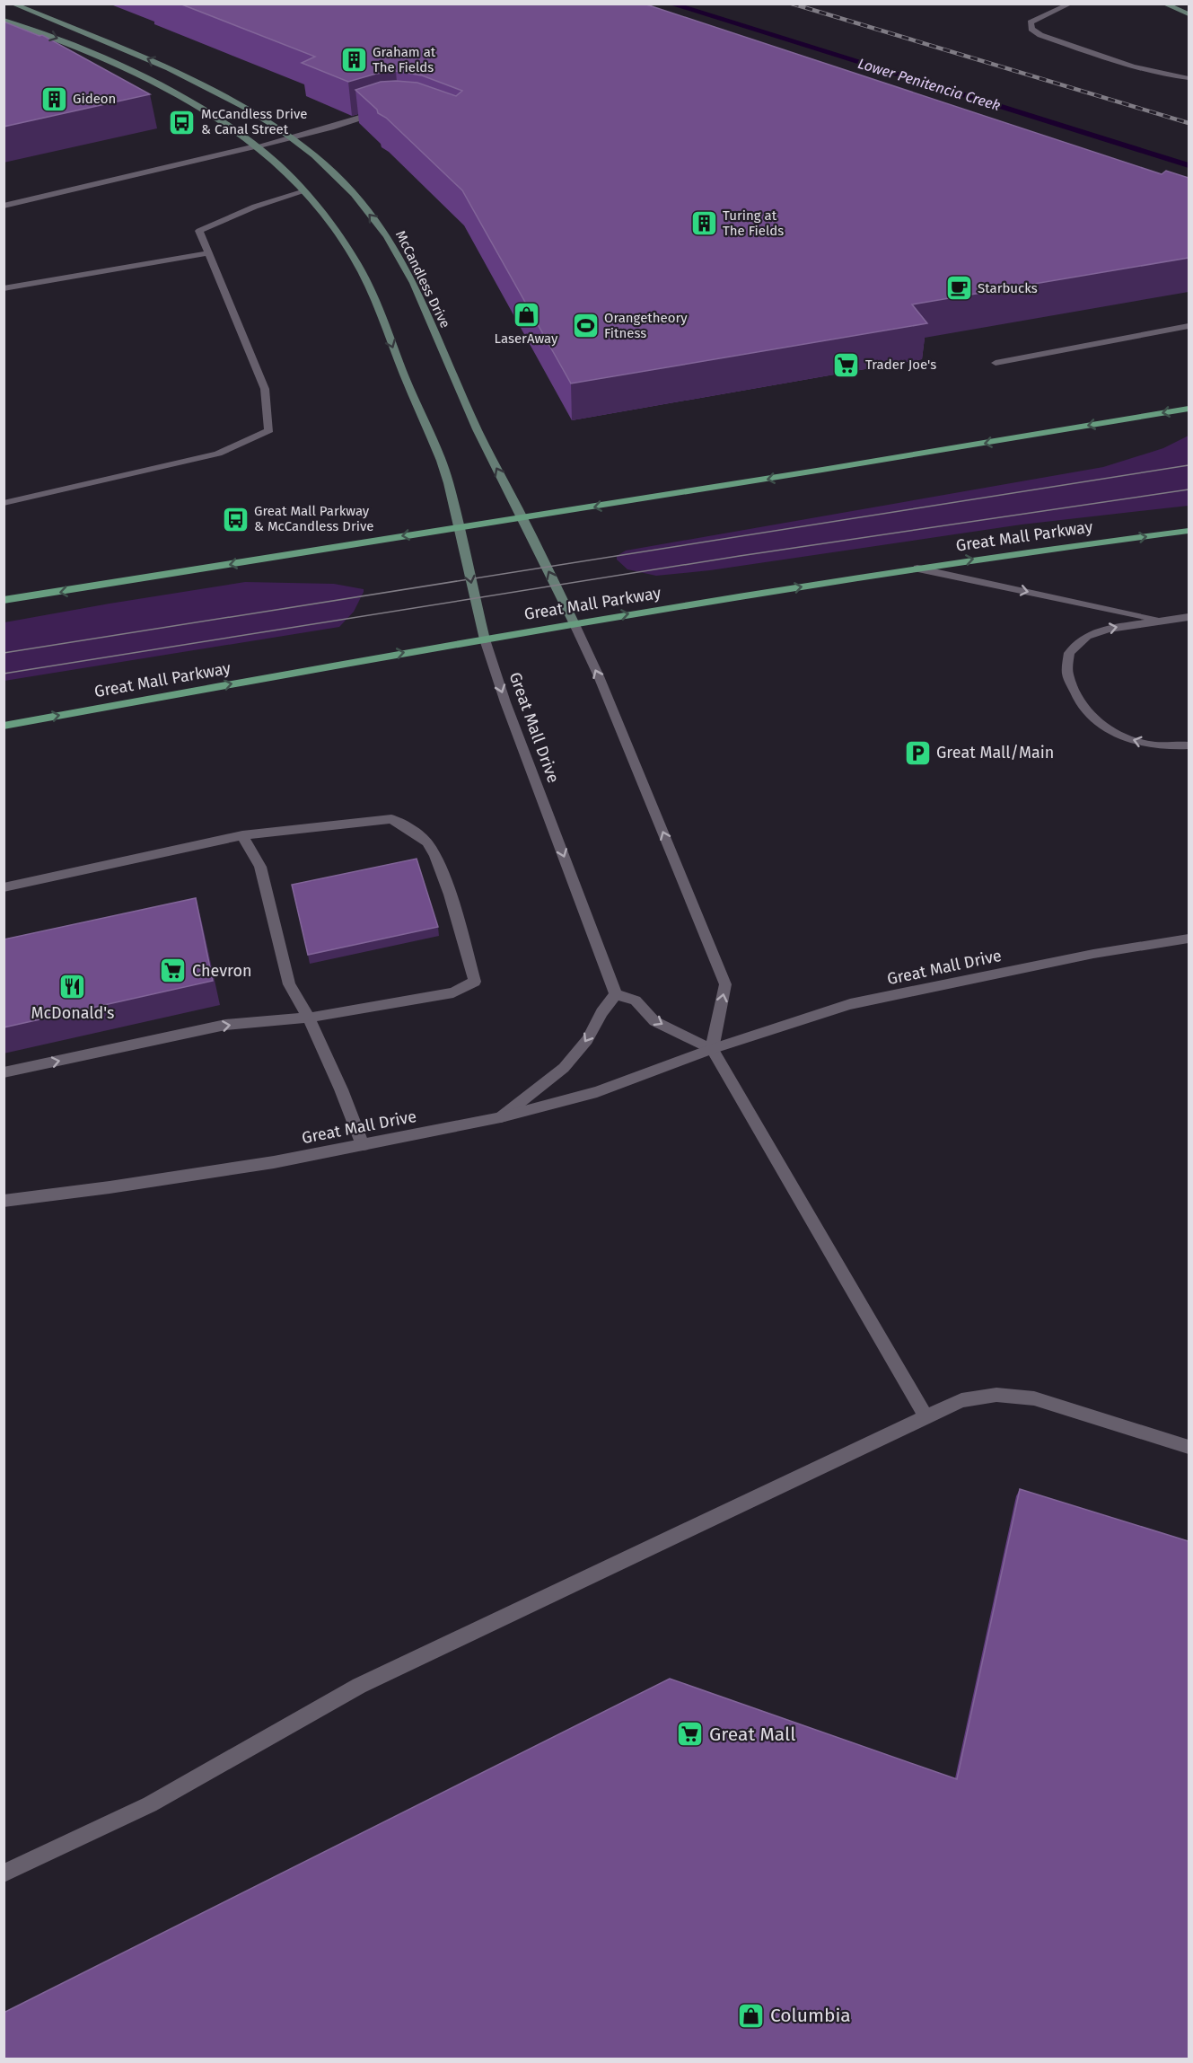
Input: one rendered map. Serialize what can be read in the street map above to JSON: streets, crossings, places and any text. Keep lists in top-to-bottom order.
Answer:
{
  "streets": {
    "main road": ["McCandless Drive", "Great Mall Parkway"],
    "street": ["Great Mall Drive"]
  },
  "crossings": [
    ["McCandless Drive", "Great Mall Parkway"],
    ["Great Mall Parkway", "Great Mall Drive"]
  ],
  "water": ["Lower Penitencia Creek"],
  "places": {
    "building": ["Graham at The Fields", "Gideon", "Turing at The Fields"],
    "bus stop": ["McCandless Drive & Canal Street", "Great Mall Parkway & McCandless Drive"],
    "cafe": ["Starbucks"],
    "shop": ["LaserAway", "Columbia"],
    "sports": ["Orangetheory Fitness"],
    "supermarket": ["Trader Joe's", "Chevron", "Great Mall"],
    "parking": ["Great Mall/Main"],
    "restaurant": ["McDonald's"]
  }
}
